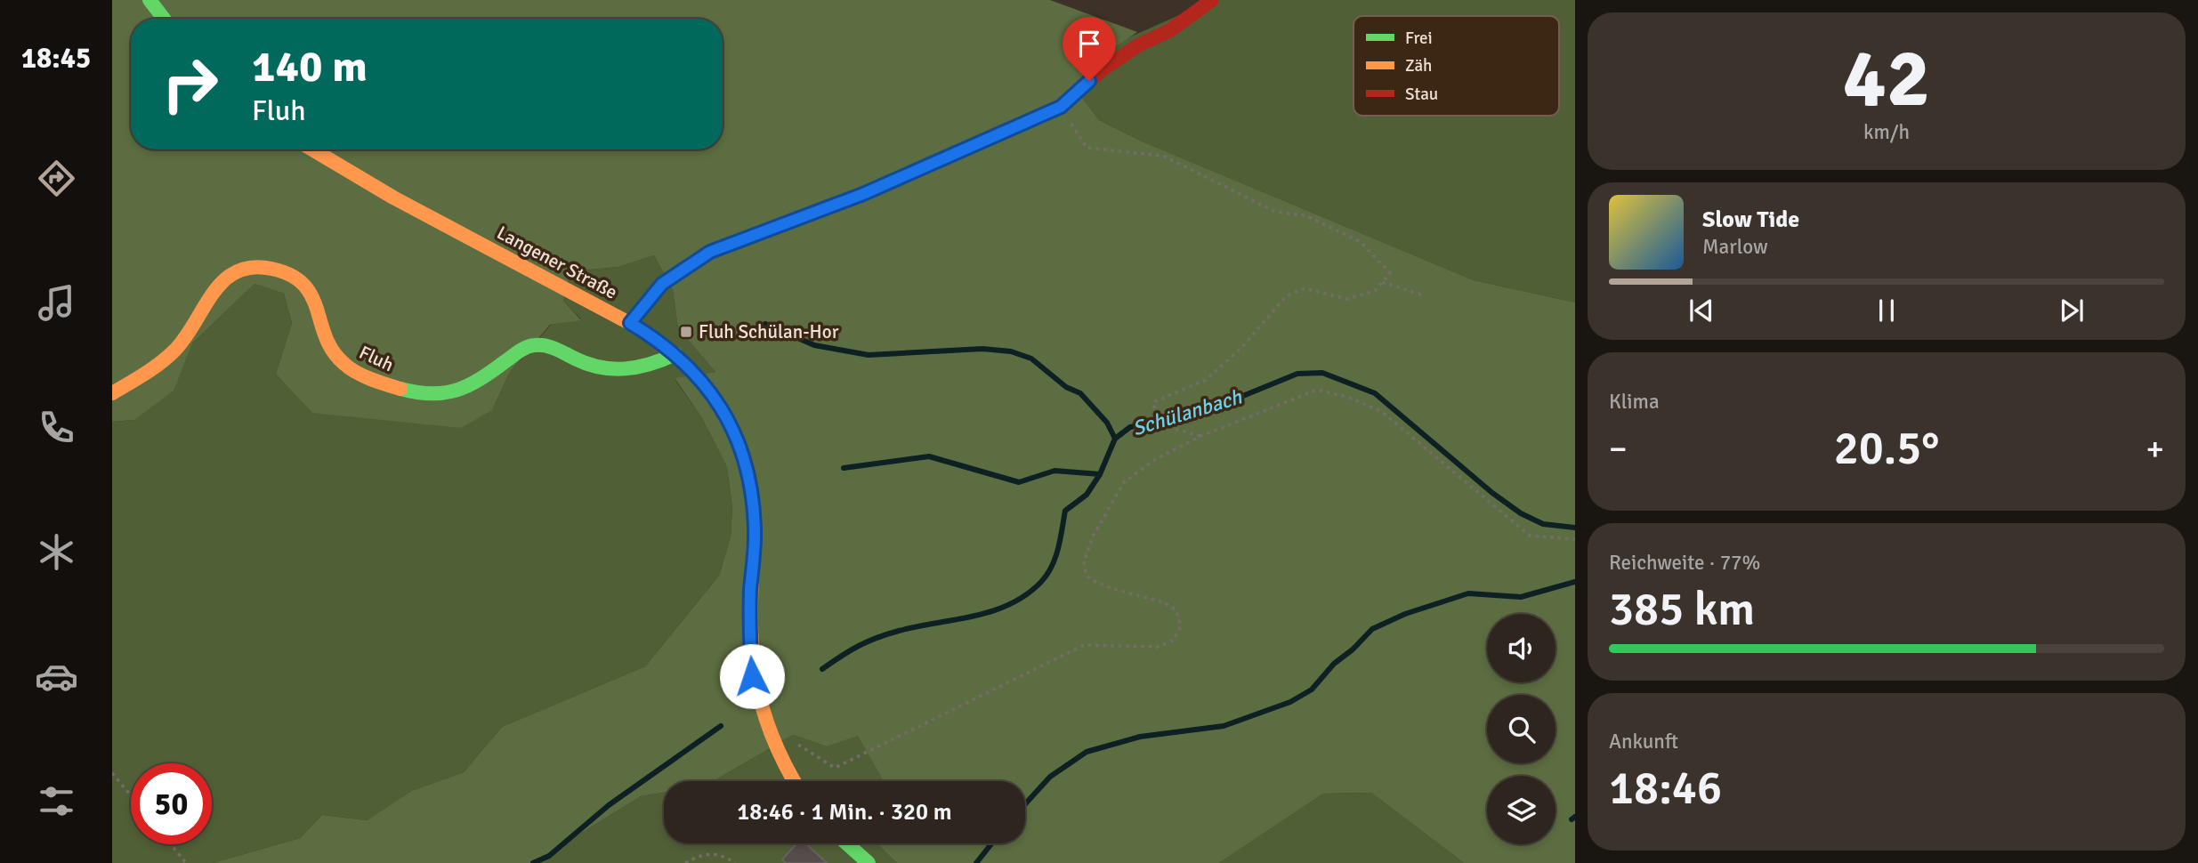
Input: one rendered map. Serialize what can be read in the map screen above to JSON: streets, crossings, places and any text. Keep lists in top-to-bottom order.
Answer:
{
  "streets": {
    "street": ["Langener Straße", "Fluh"]
  },
  "crossings": [
    ["Langener Straße", "Fluh"]
  ],
  "water": ["Schülanbach"],
  "places": {
    "transit": ["Fluh Schülan-Hor"]
  },
  "legend": ["Frei", "Zäh", "Stau"],
  "page": {
    "tabs": "18:45",
    "tile": [
      ["42", "km/h"],
      "Klima",
      ["Reichweite · 77%", "385 km"],
      ["Ankunft", "18:46"]
    ],
    "turn": ["140 m", "Fluh"],
    "song": ["Slow Tide", "Marlow"],
    "heat": ["−", "20.5°", "+"],
    "limit": "50",
    "trip": "18:46 · 1 Min. · 320 m"
  }
}
